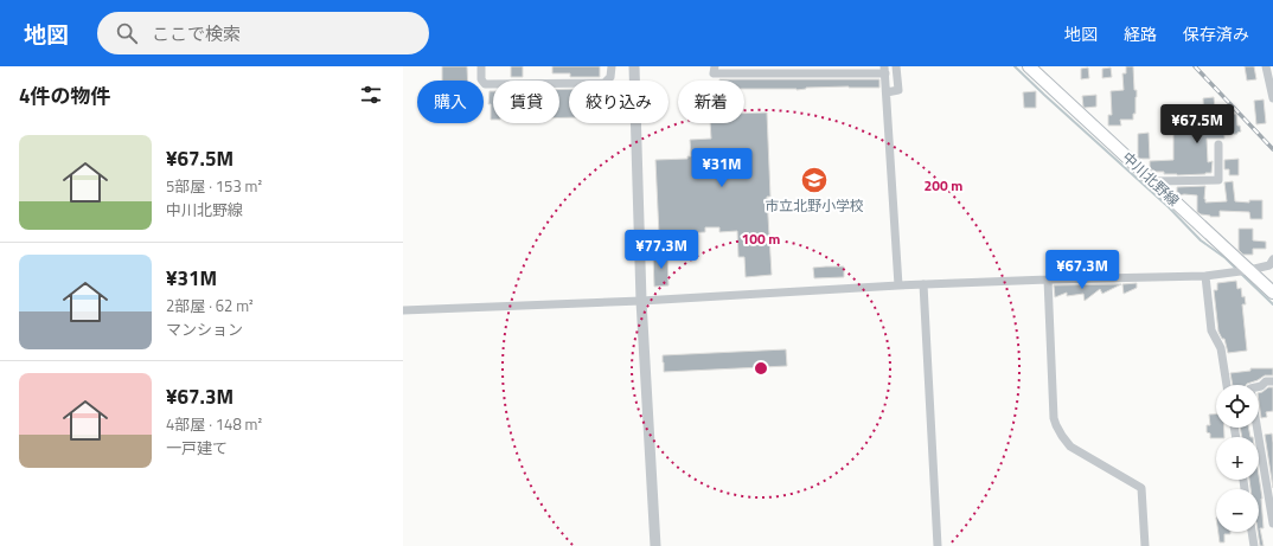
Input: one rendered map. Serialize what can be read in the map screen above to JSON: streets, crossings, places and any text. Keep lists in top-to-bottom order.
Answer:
{
  "streets": {
    "main road": ["中川北野線"]
  },
  "places": {
    "school or university": ["市立北野小学校"]
  },
  "page": {
    "header": "地図",
    "search": "ここで検索",
    "nav": ["地図", "経路", "保存済み"],
    "heading": "4件の物件",
    "chip": [
      "購入",
      "賃貸",
      "絞り込み",
      "新着"
    ],
    "price": [
      "¥67.5M",
      "¥31M",
      "¥77.3M",
      "¥67.3M"
    ],
    "list": [
      {
        "name": "¥67.5M",
        "note": "5部屋 · 153 m² · 中川北野線"
      },
      {
        "name": "¥31M",
        "note": "2部屋 · 62 m² · マンション"
      },
      {
        "name": "¥67.3M",
        "note": "4部屋 · 148 m² · 一戸建て"
      }
    ],
    "map_buttons": ["+", "−"]
  },
  "rings": ["200 m", "100 m"]
}
